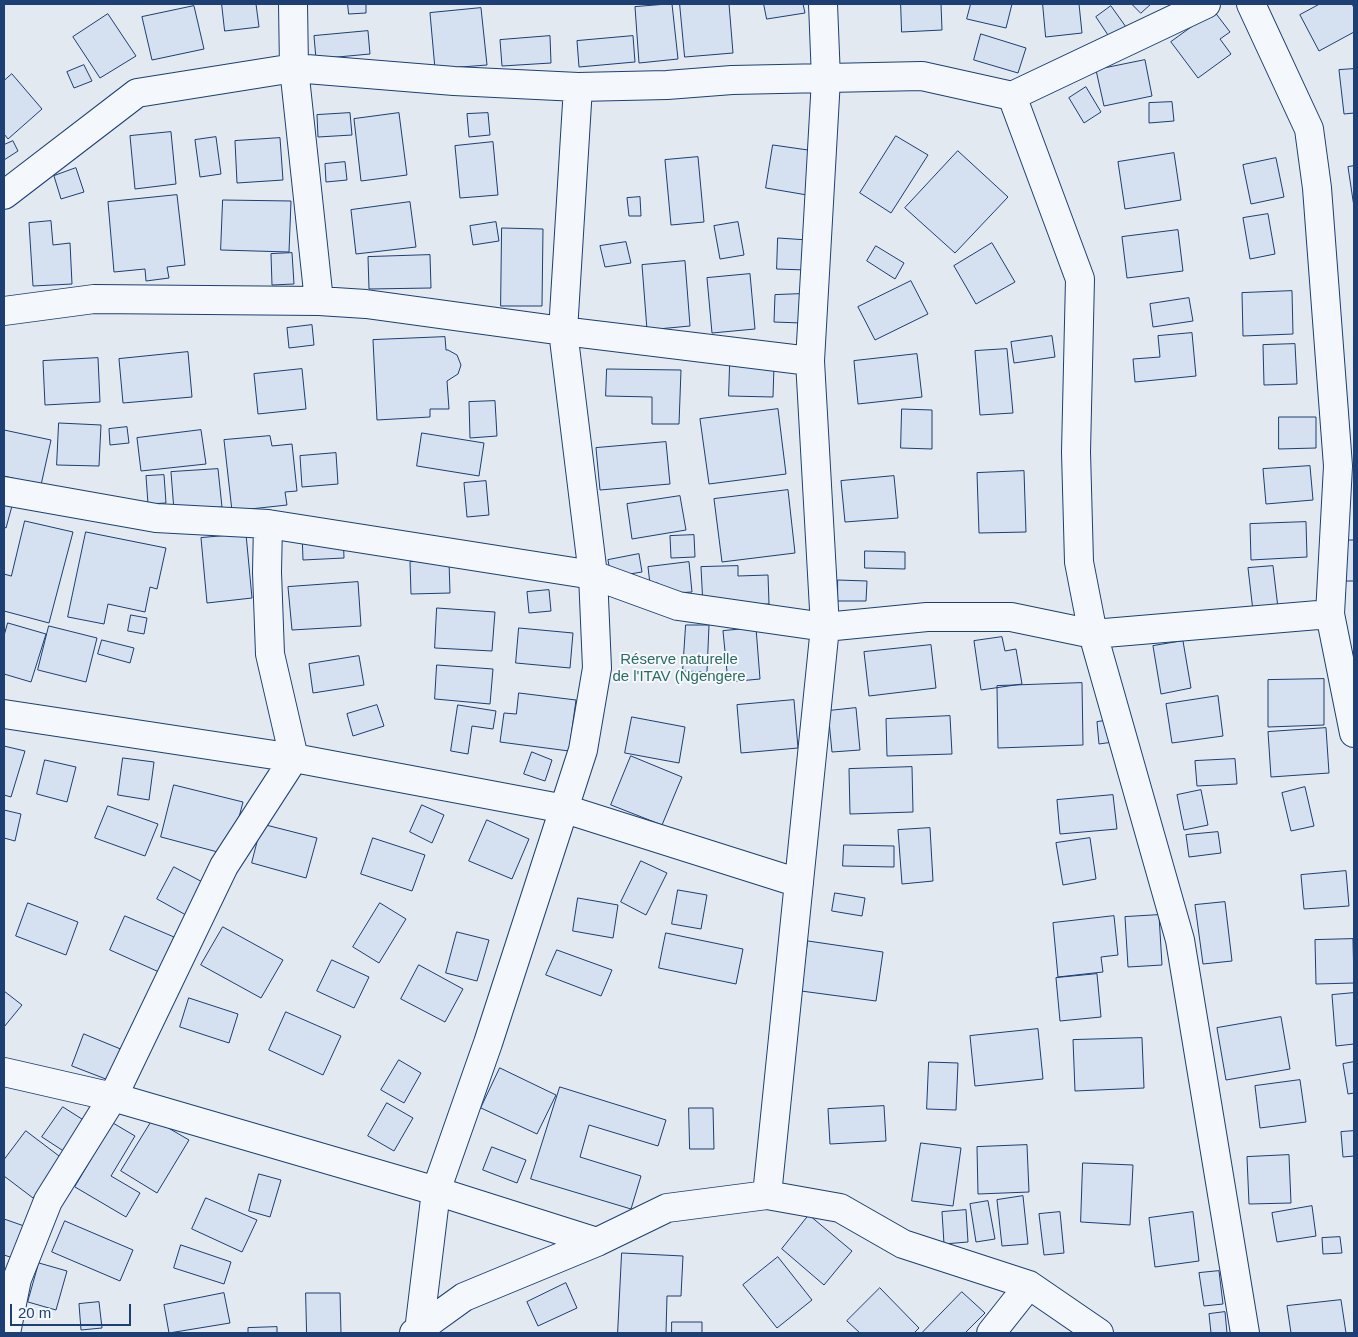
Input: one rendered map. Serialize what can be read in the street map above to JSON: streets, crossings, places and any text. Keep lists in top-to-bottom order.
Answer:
{
  "parks": ["Réserve naturelle de l'ITAV (Ngengere"],
  "scale_bar": "20 m"
}
